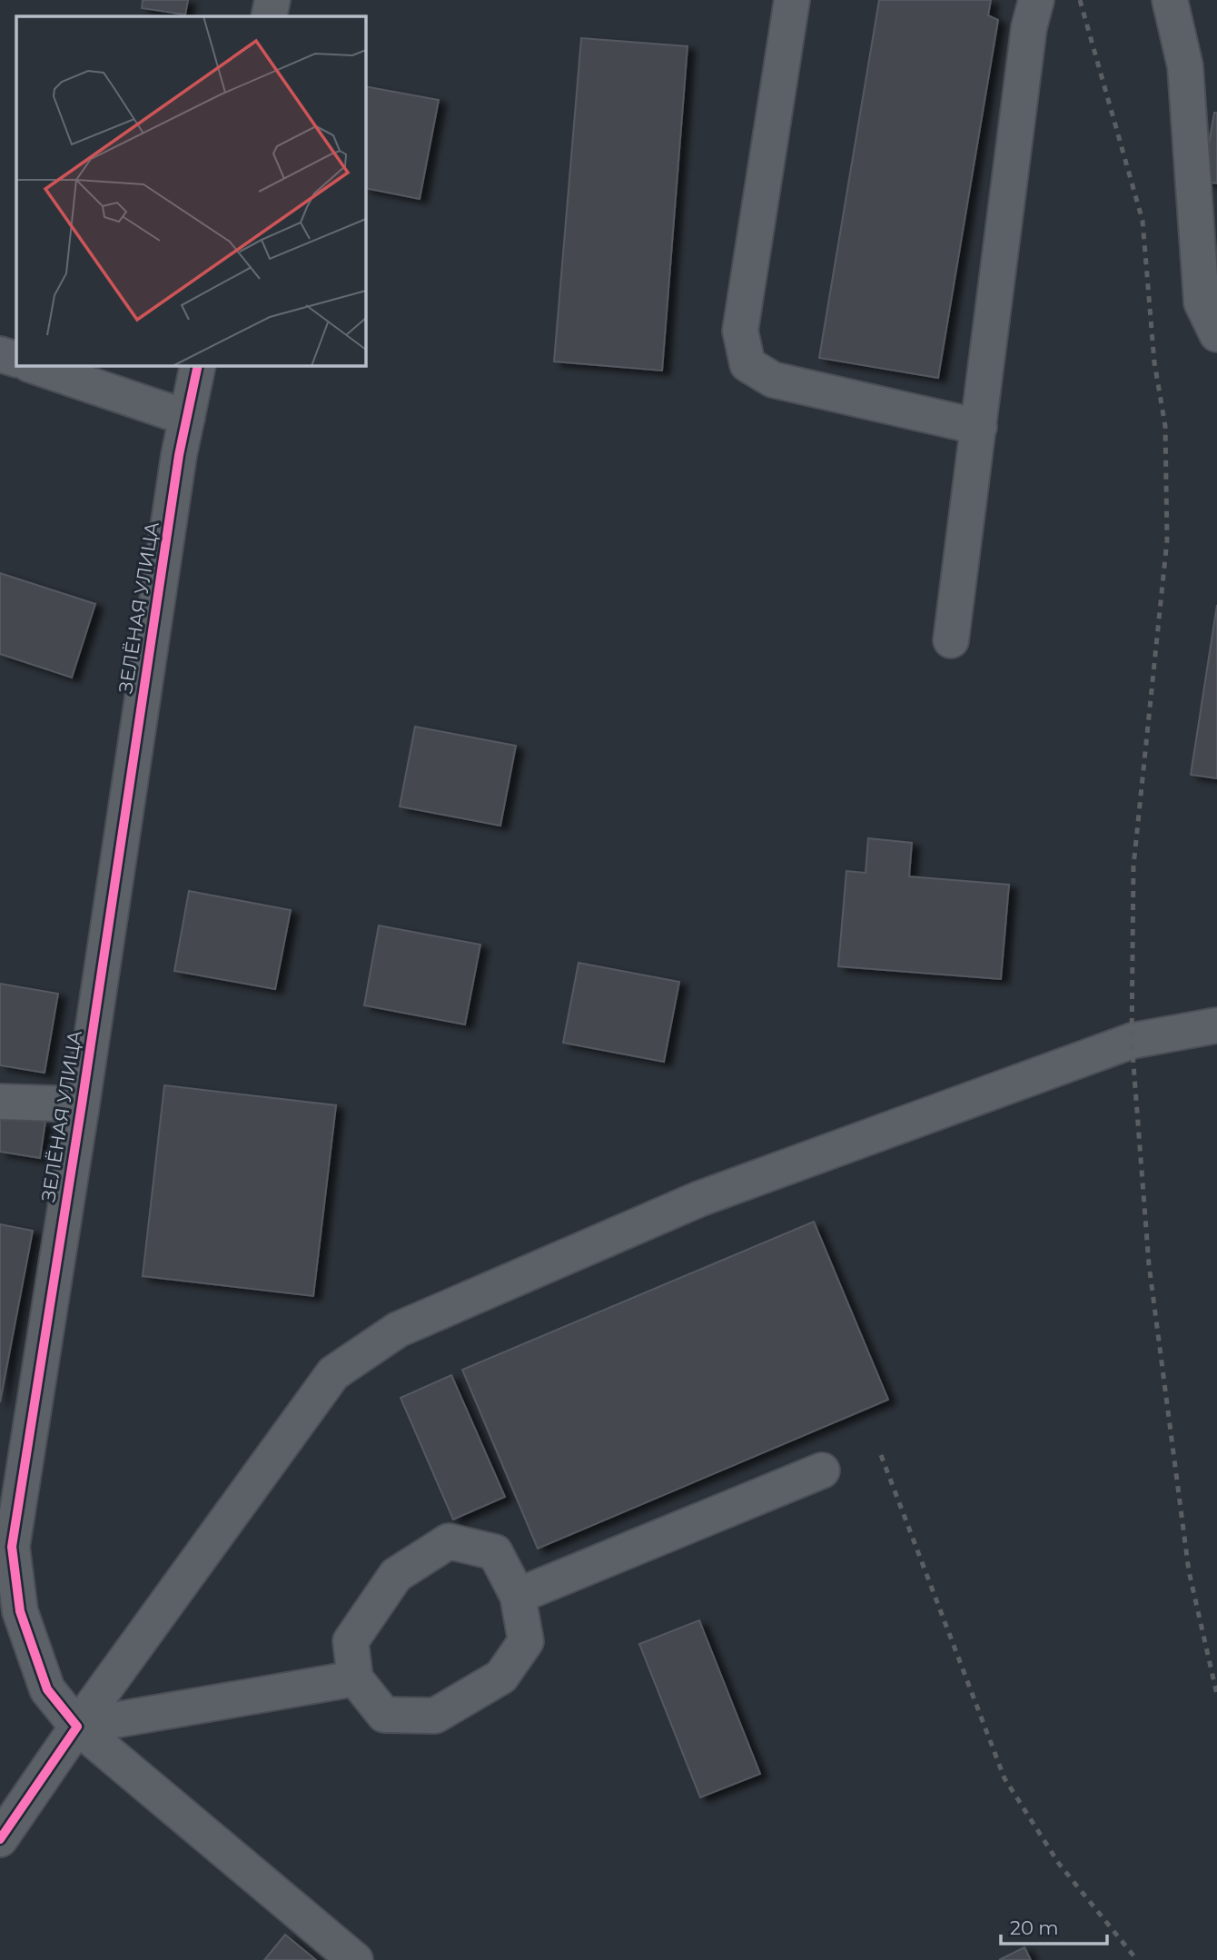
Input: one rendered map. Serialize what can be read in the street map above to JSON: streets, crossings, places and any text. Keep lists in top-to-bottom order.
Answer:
{
  "streets": {
    "street": ["ЗЕЛЁНАЯ УЛИЦА"]
  },
  "scale_bar": "20 m"
}
